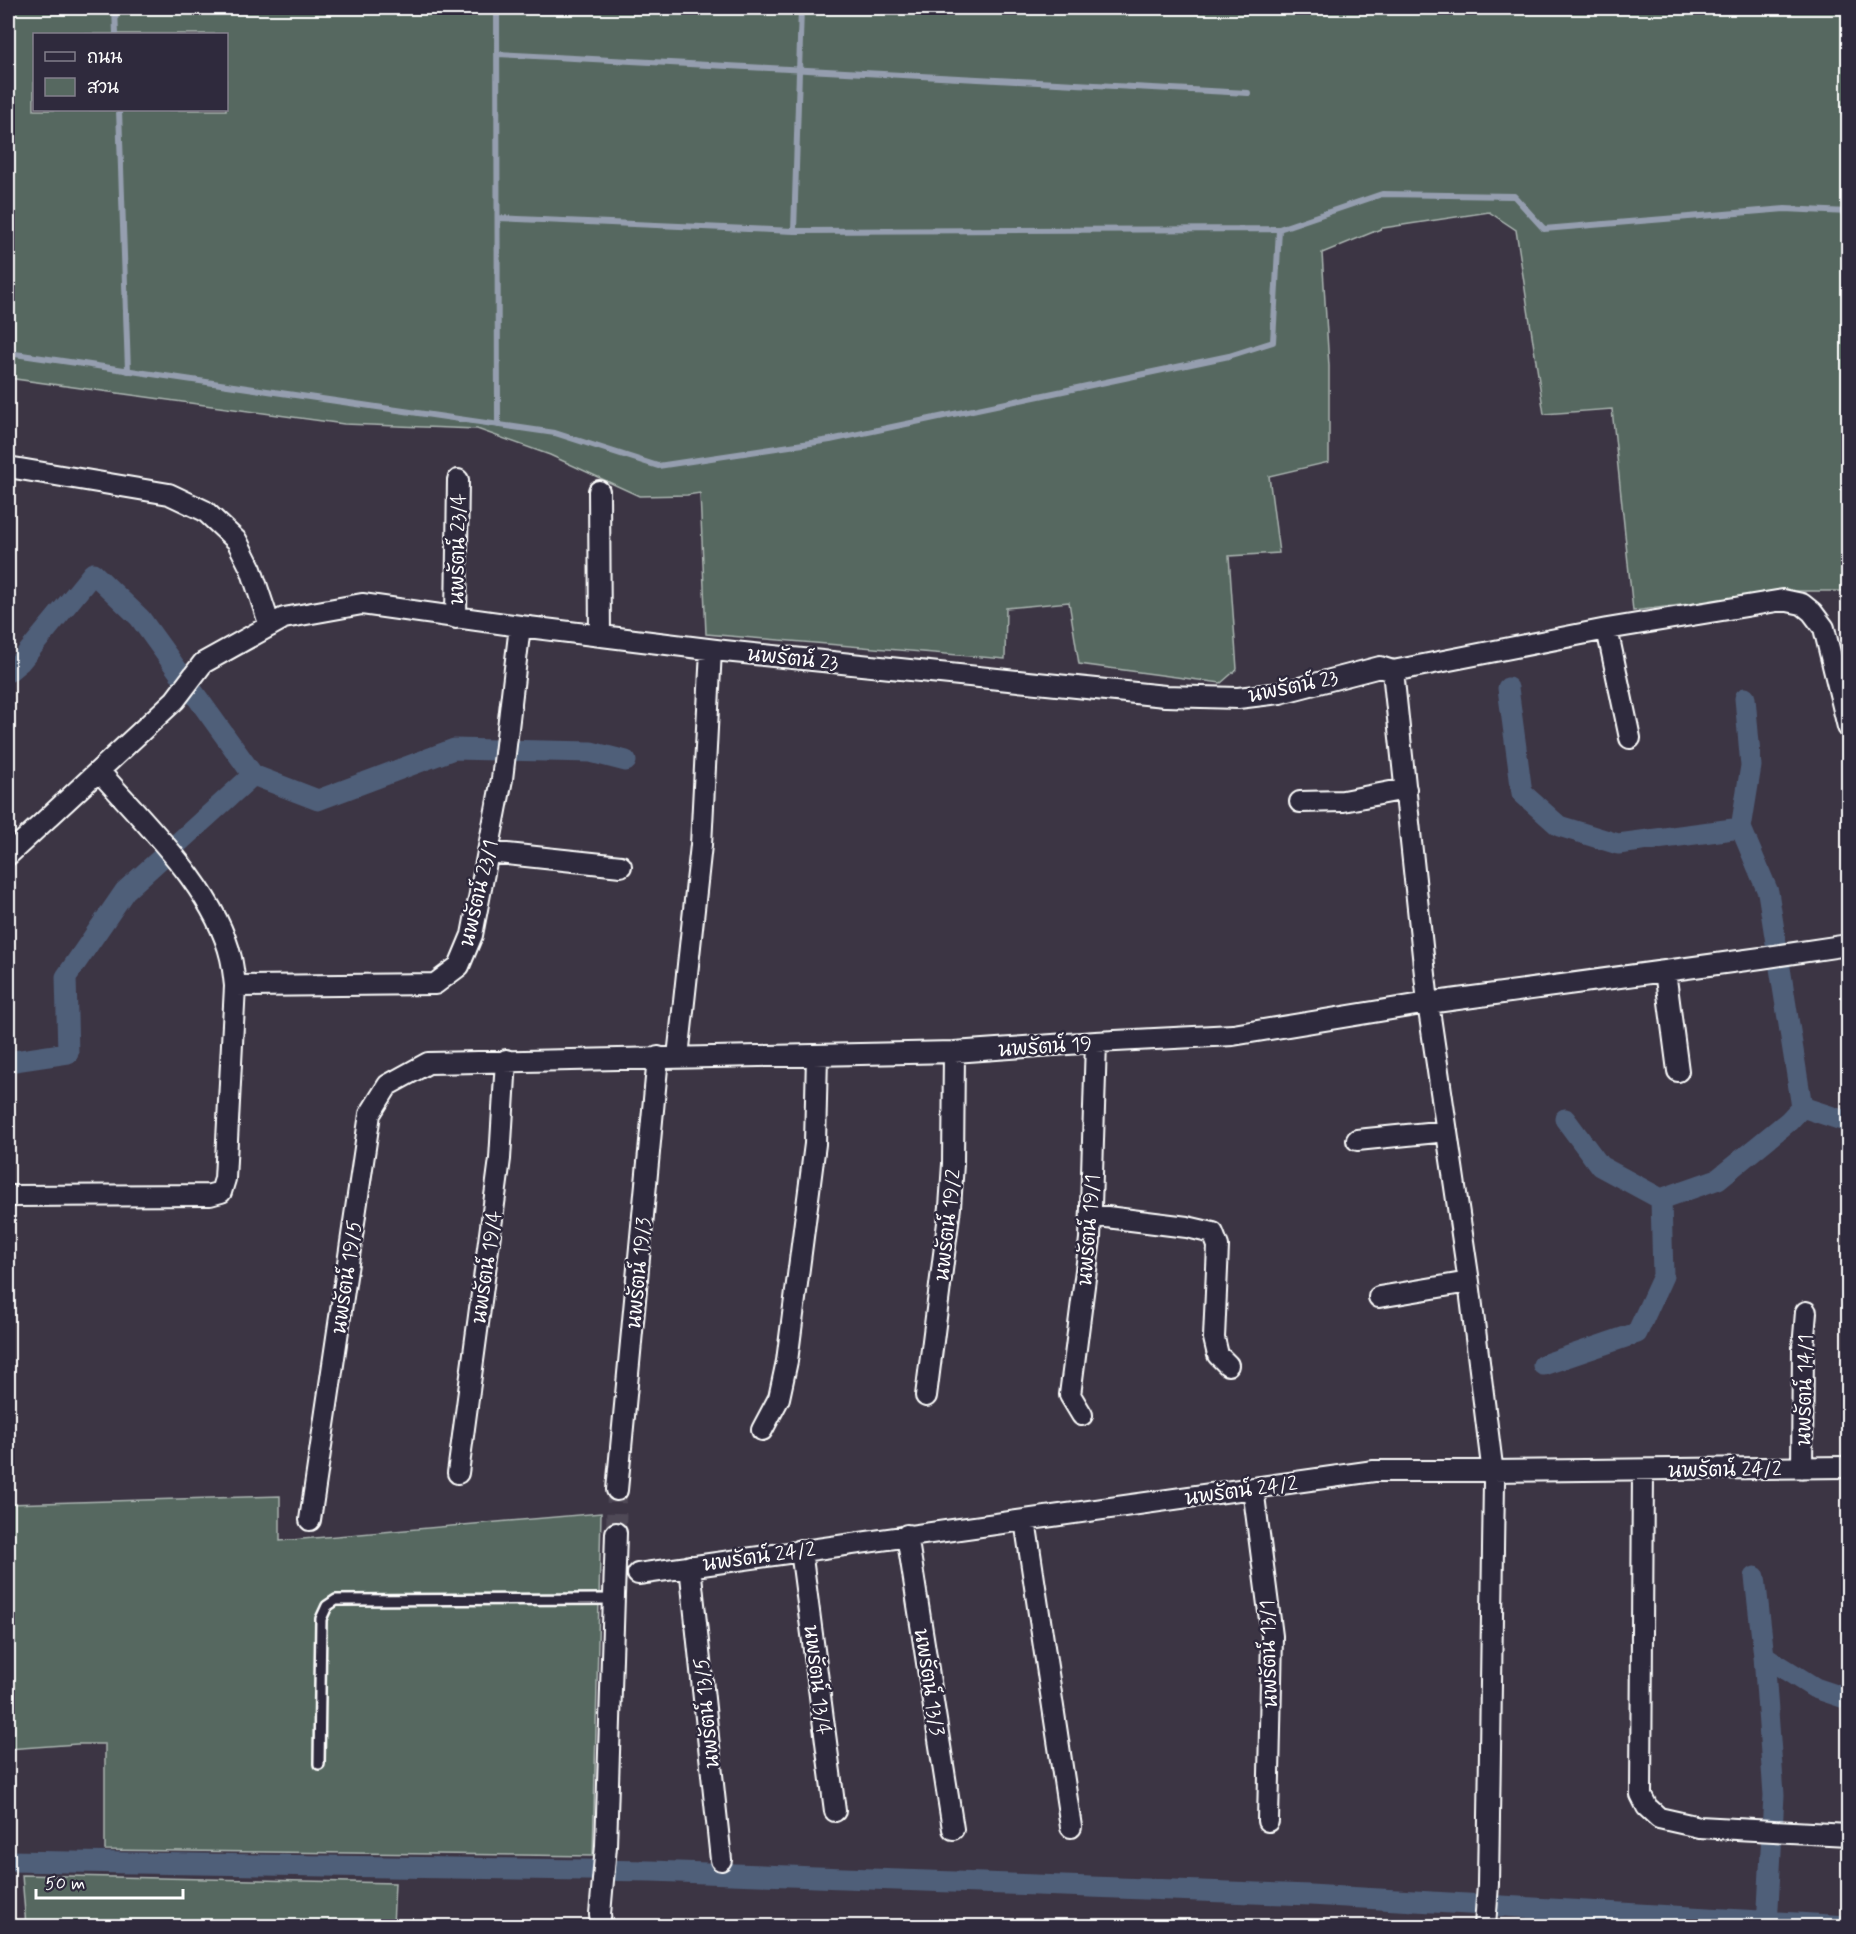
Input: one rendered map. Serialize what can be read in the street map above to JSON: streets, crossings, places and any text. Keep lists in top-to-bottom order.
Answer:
{
  "streets": {
    "street": [
      "นพรัตน์ 23/4",
      "นพรัตน์ 23",
      "นพรัตน์ 23/1",
      "นพรัตน์ 19",
      "นพรัตน์ 19/2",
      "นพรัตน์ 19/1",
      "นพรัตน์ 19/4",
      "นพรัตน์ 19/3",
      "นพรัตน์ 19/5",
      "นพรัตน์ 14/1",
      "นพรัตน์ 24/2",
      "นพรัตน์ 13/1",
      "นพรัตน์ 13/4",
      "นพรัตน์ 13/3",
      "นพรัตน์ 13/5"
    ]
  },
  "crossings": [
    ["นพรัตน์ 23/4", "นพรัตน์ 23"],
    ["นพรัตน์ 23", "นพรัตน์ 23/1"],
    ["นพรัตน์ 23", "นพรัตน์ 19/3"],
    ["นพรัตน์ 19", "นพรัตน์ 19/2"],
    ["นพรัตน์ 19", "นพรัตน์ 19/1"],
    ["นพรัตน์ 19", "นพรัตน์ 19/4"],
    ["นพรัตน์ 19", "นพรัตน์ 19/3"],
    ["นพรัตน์ 19", "นพรัตน์ 19/5"],
    ["นพรัตน์ 14/1", "นพรัตน์ 24/2"],
    ["นพรัตน์ 24/2", "นพรัตน์ 13/1"],
    ["นพรัตน์ 24/2", "นพรัตน์ 13/4"],
    ["นพรัตน์ 24/2", "นพรัตน์ 13/3"],
    ["นพรัตน์ 24/2", "นพรัตน์ 13/5"]
  ],
  "legend": ["ถนน", "สวน"],
  "scale_bar": "50 m"
}
